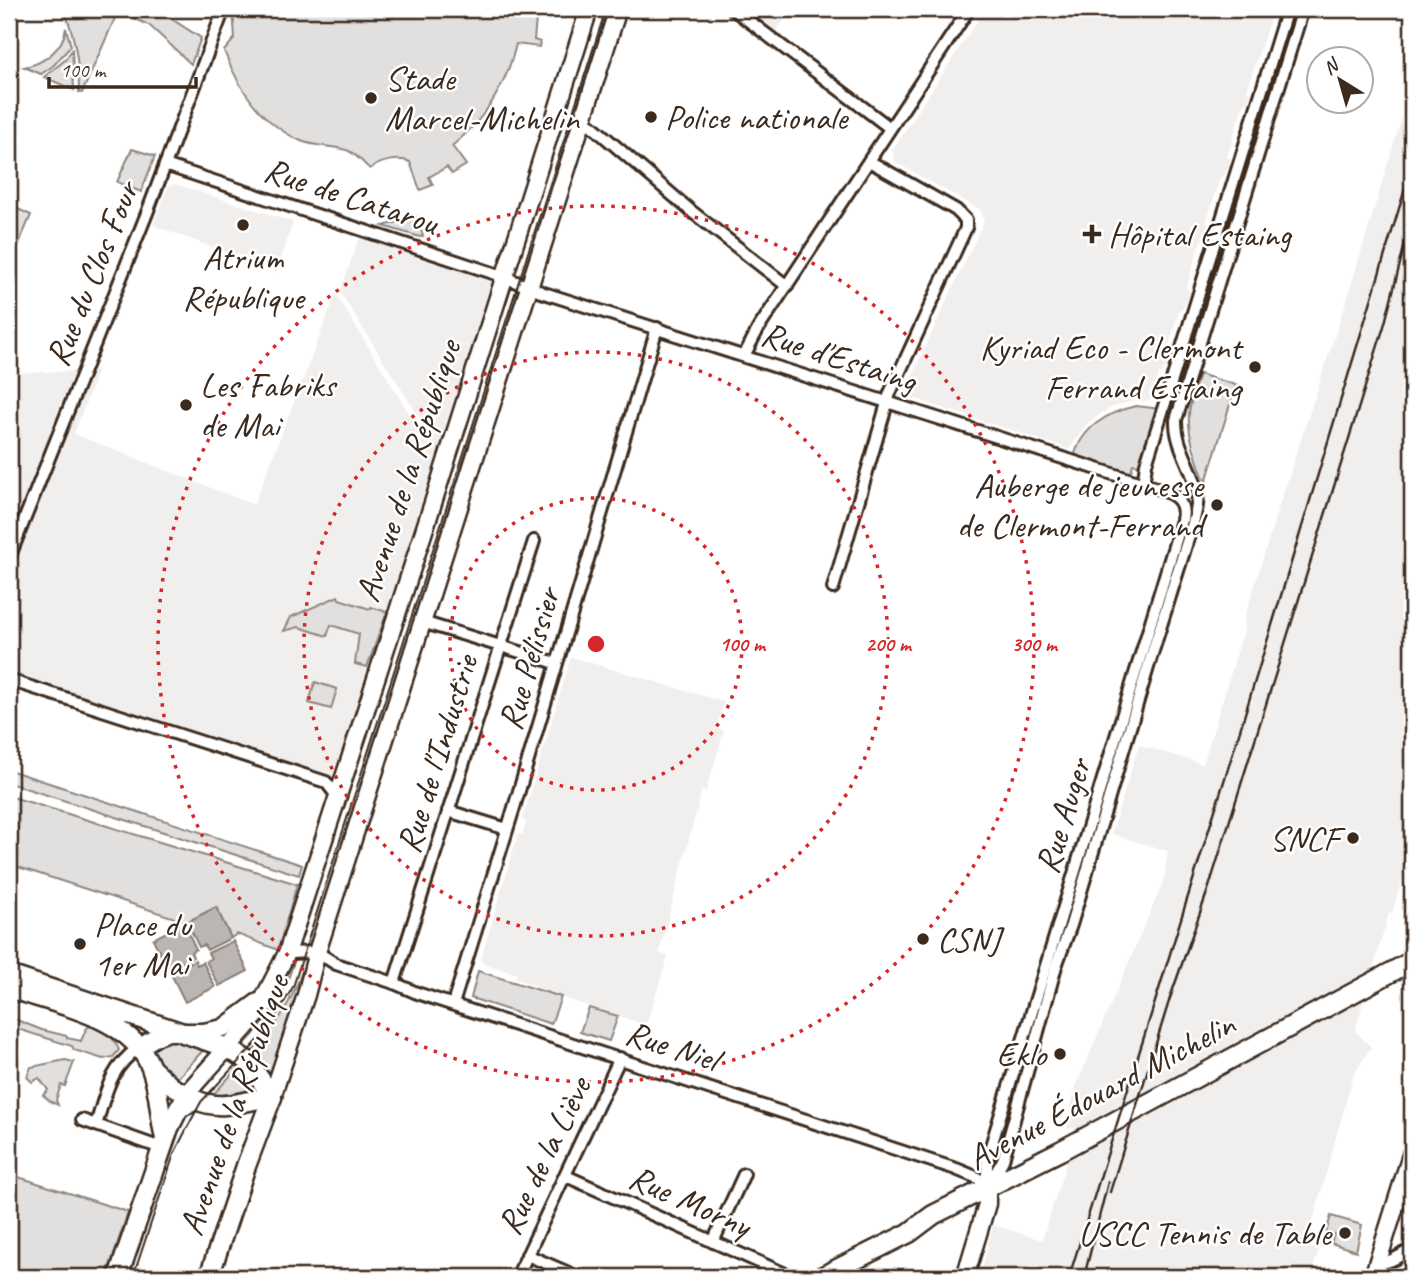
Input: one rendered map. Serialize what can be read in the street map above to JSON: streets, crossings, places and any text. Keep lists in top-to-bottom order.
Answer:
{
  "streets": {
    "main road": ["Avenue de la République", "Avenue Édouard Michelin"],
    "street": [
      "Rue de Catarou",
      "Rue du Clos Four",
      "Rue d'Estaing",
      "Rue Pélissier",
      "Rue de l'Industrie",
      "Rue Auger",
      "Rue Niel",
      "Rue de la Liève",
      "Rue Morny"
    ]
  },
  "crossings": [
    ["Rue de Catarou", "Rue du Clos Four"],
    ["Rue de Catarou", "Rue d'Estaing"],
    ["Rue de Catarou", "Avenue de la République"],
    ["Rue d'Estaing", "Avenue de la République"],
    ["Rue d'Estaing", "Rue Pélissier"],
    ["Rue d'Estaing", "Rue Auger"],
    ["Avenue de la République", "Rue Niel"],
    ["Rue Pélissier", "Rue Niel"],
    ["Rue de l'Industrie", "Rue Niel"],
    ["Rue Auger", "Rue Niel"],
    ["Rue Auger", "Avenue Édouard Michelin"],
    ["Rue Niel", "Avenue Édouard Michelin"],
    ["Rue Niel", "Rue de la Liève"],
    ["Rue de la Liève", "Rue Morny"]
  ],
  "places": {
    "other": [
      "Stade Marcel-Michelin",
      "Police nationale",
      "Atrium République",
      "Kyriad Eco - Clermont Ferrand Estaing",
      "Les Fabriks de Mai",
      "Auberge de jeunesse de Clermont-Ferrand",
      "SNCF",
      "CSNJ",
      "Place du 1er Mai",
      "Eklo",
      "USCC Tennis de Table"
    ],
    "health": ["Hôpital Estaing"]
  },
  "scale_bar": "100 m",
  "north": "top left",
  "rings": ["100 m", "200 m", "300 m"]
}
